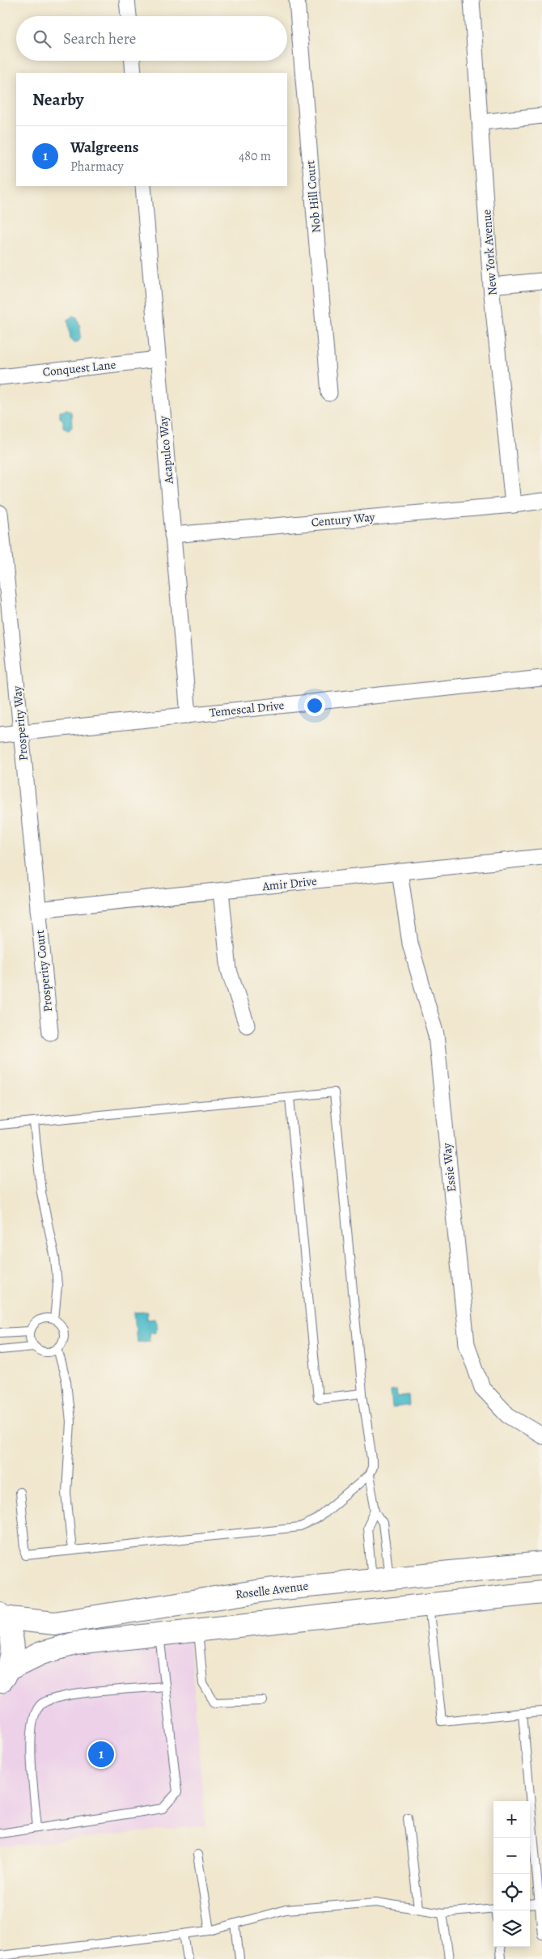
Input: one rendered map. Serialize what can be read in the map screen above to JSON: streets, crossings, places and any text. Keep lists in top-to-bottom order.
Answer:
{
  "streets": {
    "main road": ["Roselle Avenue"],
    "street": [
      "Nob Hill Court",
      "New York Avenue",
      "Conquest Lane",
      "Acapulco Way",
      "Century Way",
      "Temescal Drive",
      "Prosperity Way",
      "Amir Drive",
      "Prosperity Court",
      "Essie Way"
    ]
  },
  "crossings": [
    ["New York Avenue", "Century Way"],
    ["Conquest Lane", "Acapulco Way"],
    ["Acapulco Way", "Century Way"],
    ["Acapulco Way", "Temescal Drive"],
    ["Temescal Drive", "Prosperity Way"],
    ["Prosperity Way", "Amir Drive"],
    ["Prosperity Way", "Prosperity Court"],
    ["Amir Drive", "Prosperity Court"],
    ["Amir Drive", "Essie Way"]
  ],
  "page": {
    "search": "Search here",
    "heading": "Nearby",
    "list": [
      {
        "mark": "1",
        "name": "Walgreens",
        "note": "Pharmacy",
        "value": "480 m"
      }
    ],
    "pins": "1",
    "map_buttons": ["+", "−"]
  }
}
